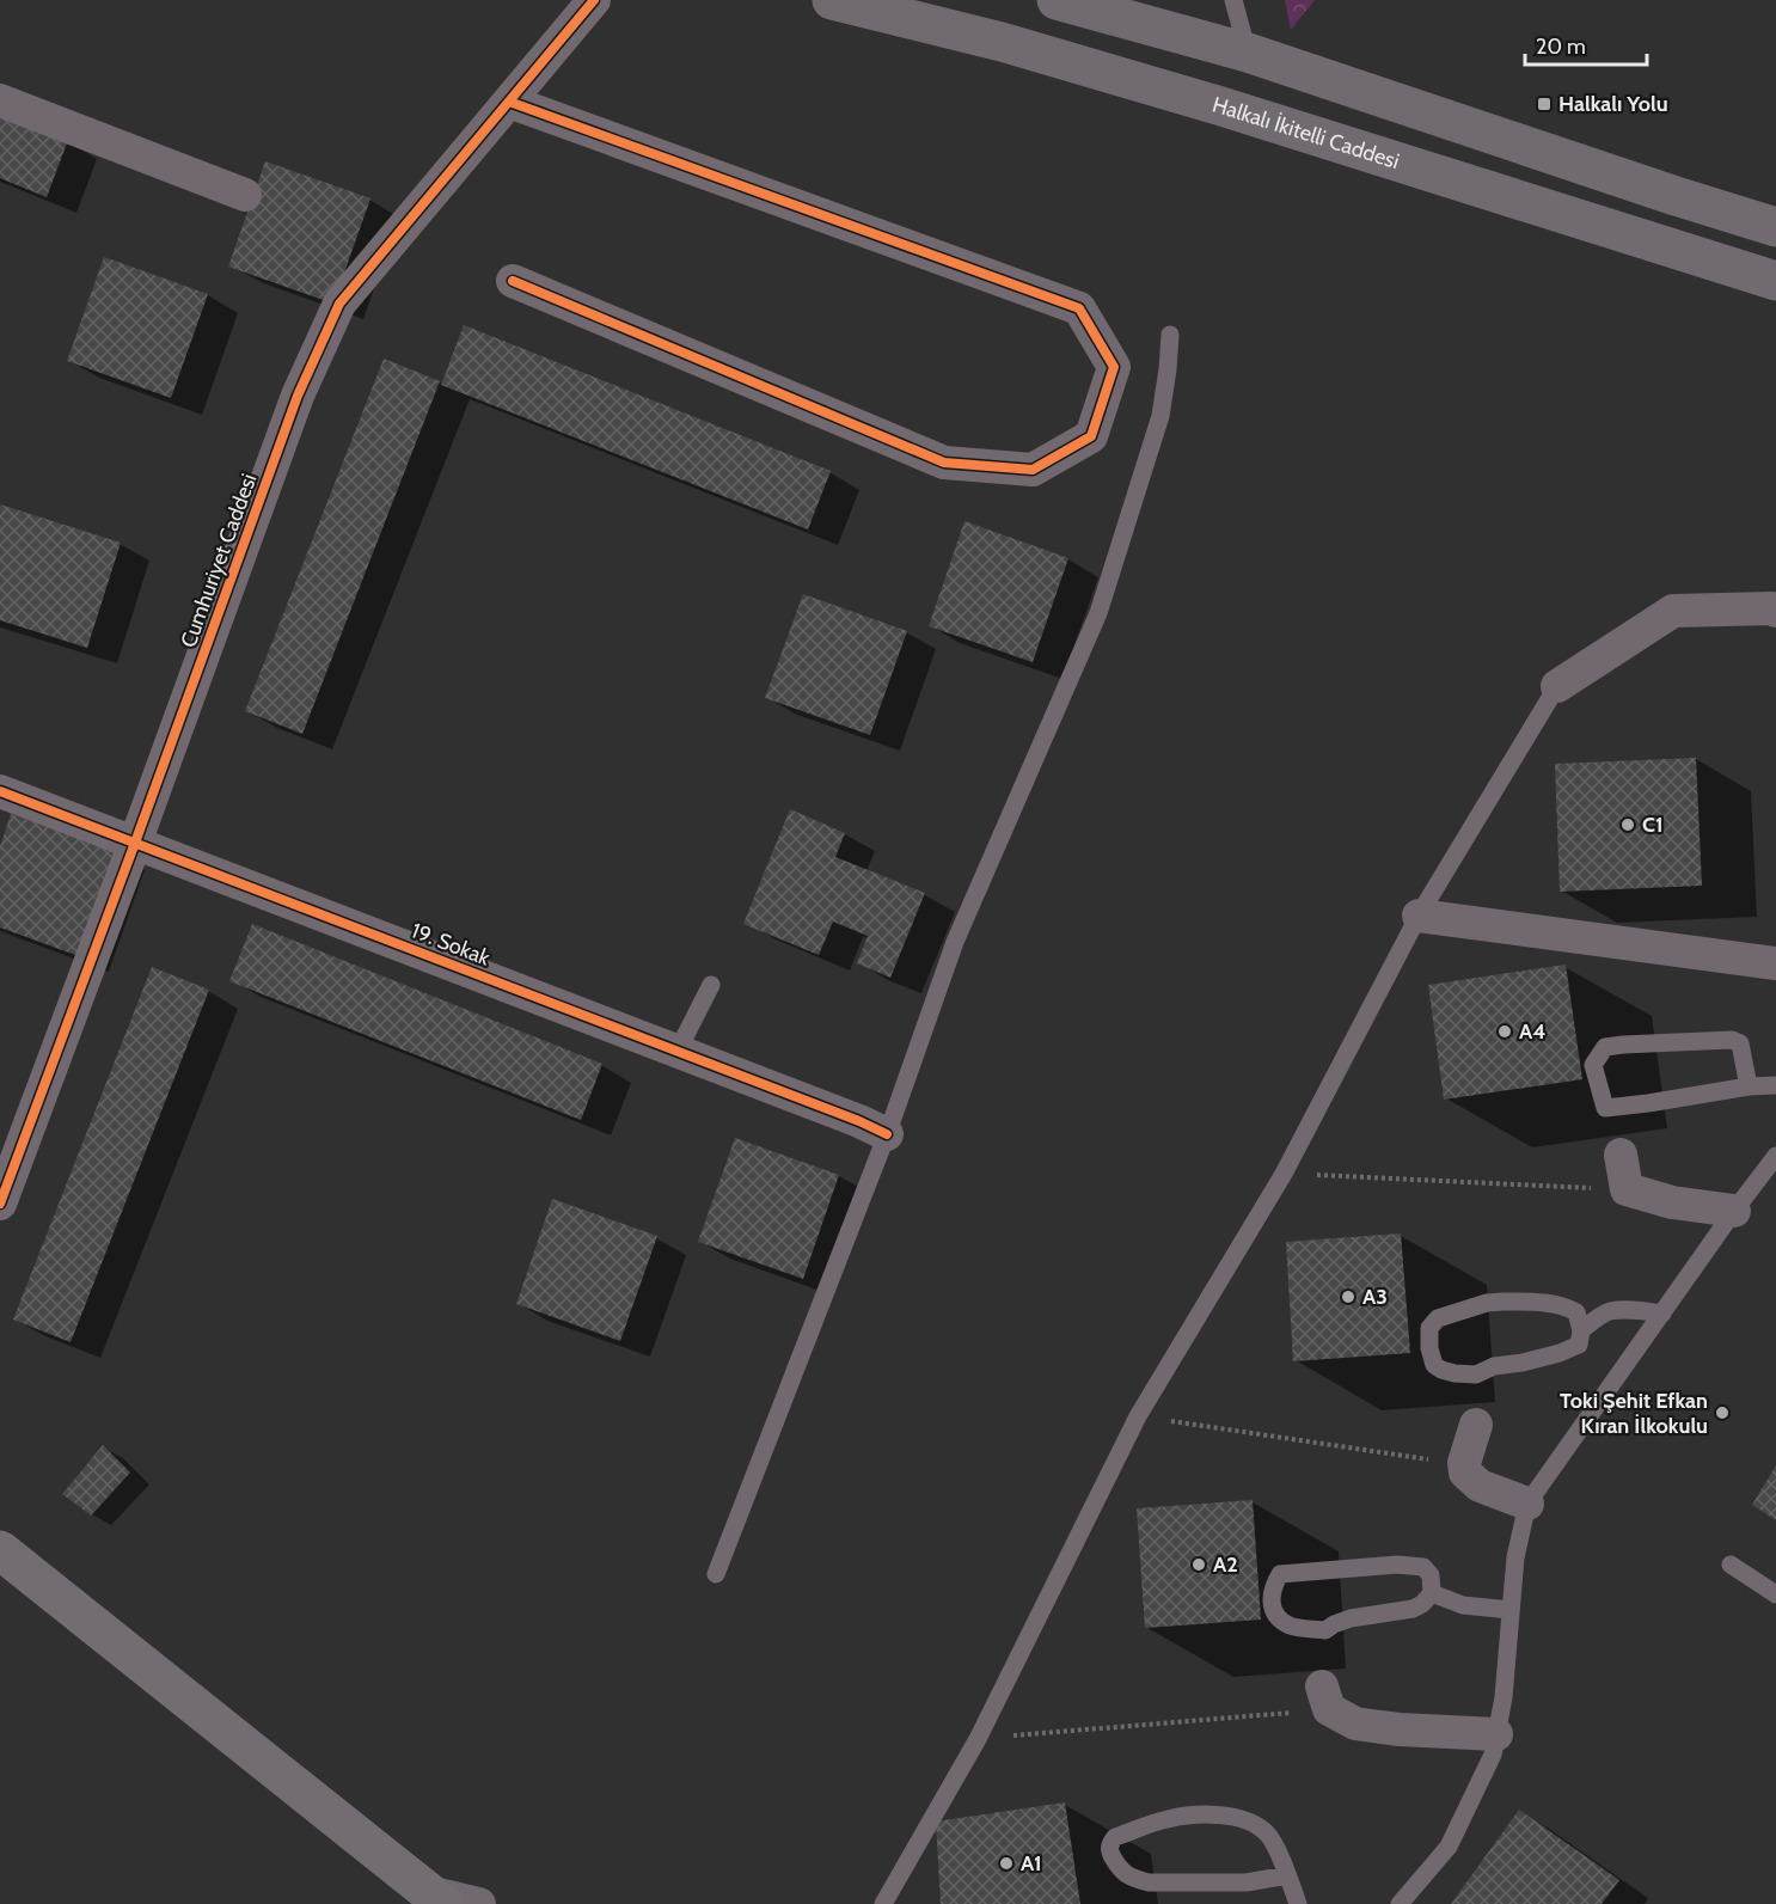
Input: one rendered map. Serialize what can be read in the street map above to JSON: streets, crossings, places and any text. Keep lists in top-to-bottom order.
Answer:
{
  "streets": {
    "main road": ["Halkalı İkitelli Caddesi"],
    "street": ["Cumhuriyet Caddesi", "19. Sokak"]
  },
  "crossings": [
    ["Cumhuriyet Caddesi", "19. Sokak"]
  ],
  "places": {
    "transit": ["Halkalı Yolu"],
    "other": [
      "C1",
      "A4",
      "A3",
      "Toki Şehit Efkan Kıran İlkokulu",
      "A2",
      "A1"
    ]
  },
  "scale_bar": "20 m"
}
